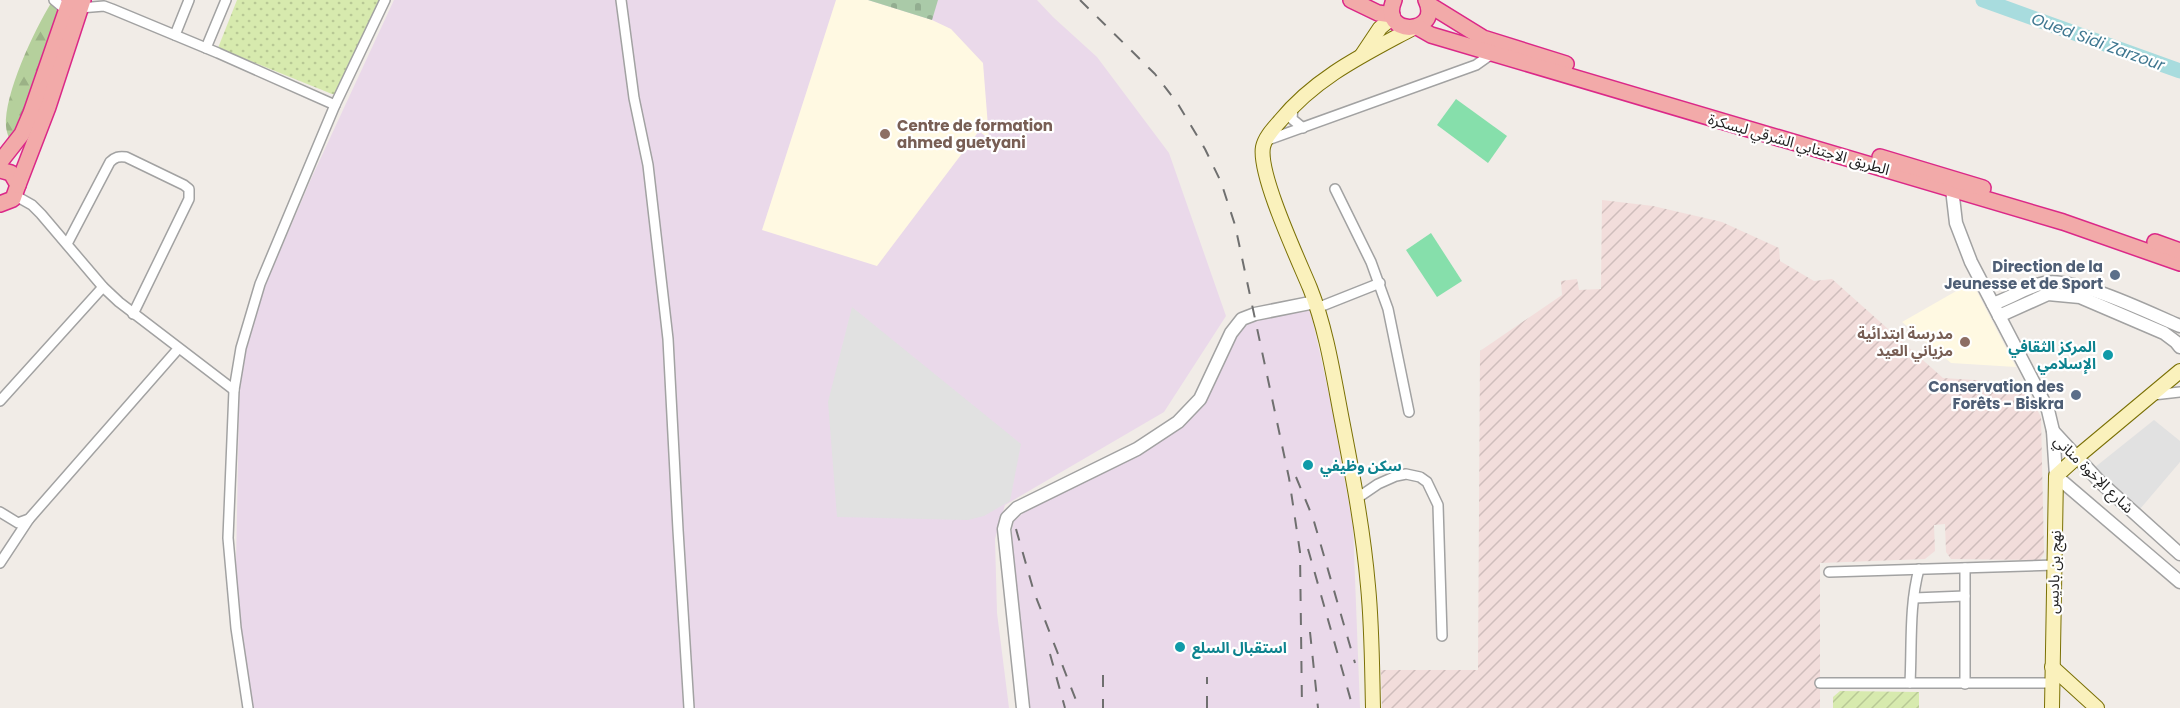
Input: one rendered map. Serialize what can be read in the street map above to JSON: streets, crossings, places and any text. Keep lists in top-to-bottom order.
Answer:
{
  "streets": {
    "highway": ["الطريق الاجتنابي الشرقي لبسكرة"],
    "main road": ["نهج بن باديس"],
    "street": ["شارع الإخوة مناني"]
  },
  "crossings": [
    ["شارع الإخوة مناني", "نهج بن باديس"]
  ],
  "water": ["Oued Sidi Zarzour"],
  "places": [
    "Centre de formation ahmed guetyani",
    "Direction de la Jeunesse et de Sport",
    "مدرسة ابتدائية مزياني العيد",
    "المركز الثقافي الإسلامي",
    "Conservation des Forêts - Biskra",
    "سكن وظيفي",
    "استقبال السلع"
  ]
}
